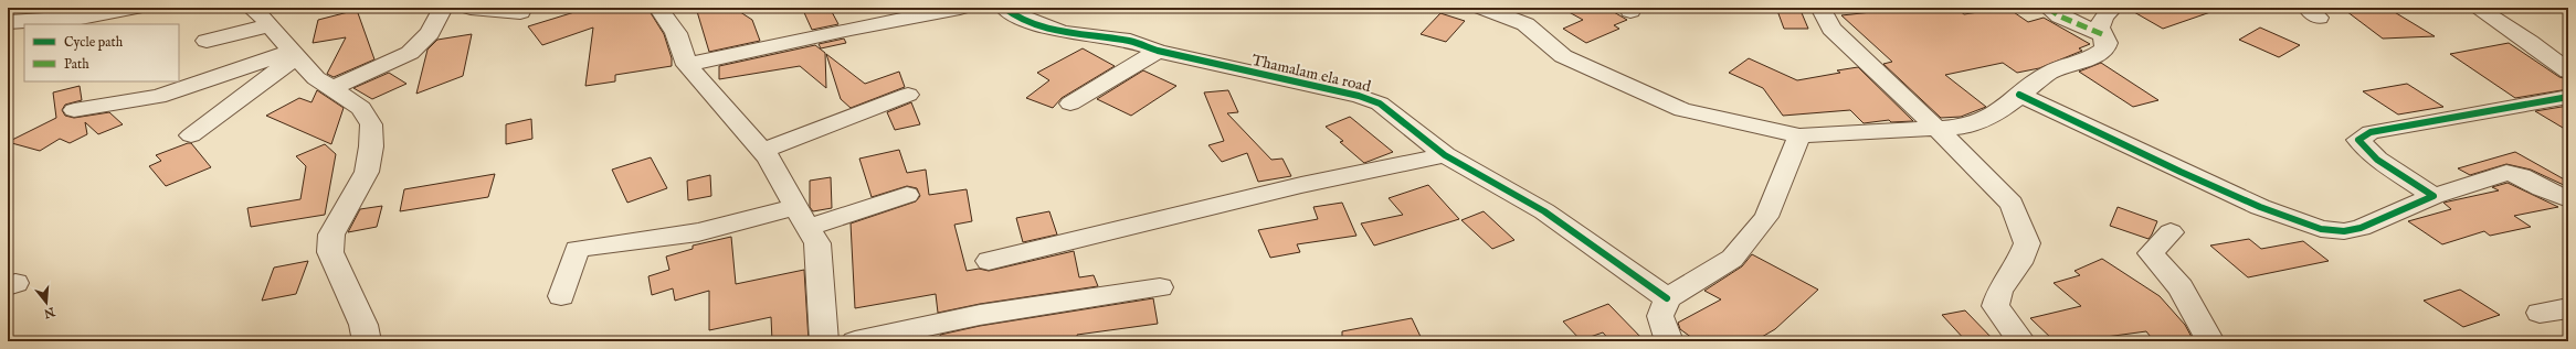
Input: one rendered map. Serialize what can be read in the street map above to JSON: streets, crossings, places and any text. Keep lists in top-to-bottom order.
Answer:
{
  "streets": {
    "street": ["Thamalam ela road"]
  },
  "legend": ["Cycle path", "Path"],
  "north": "bottom"
}
